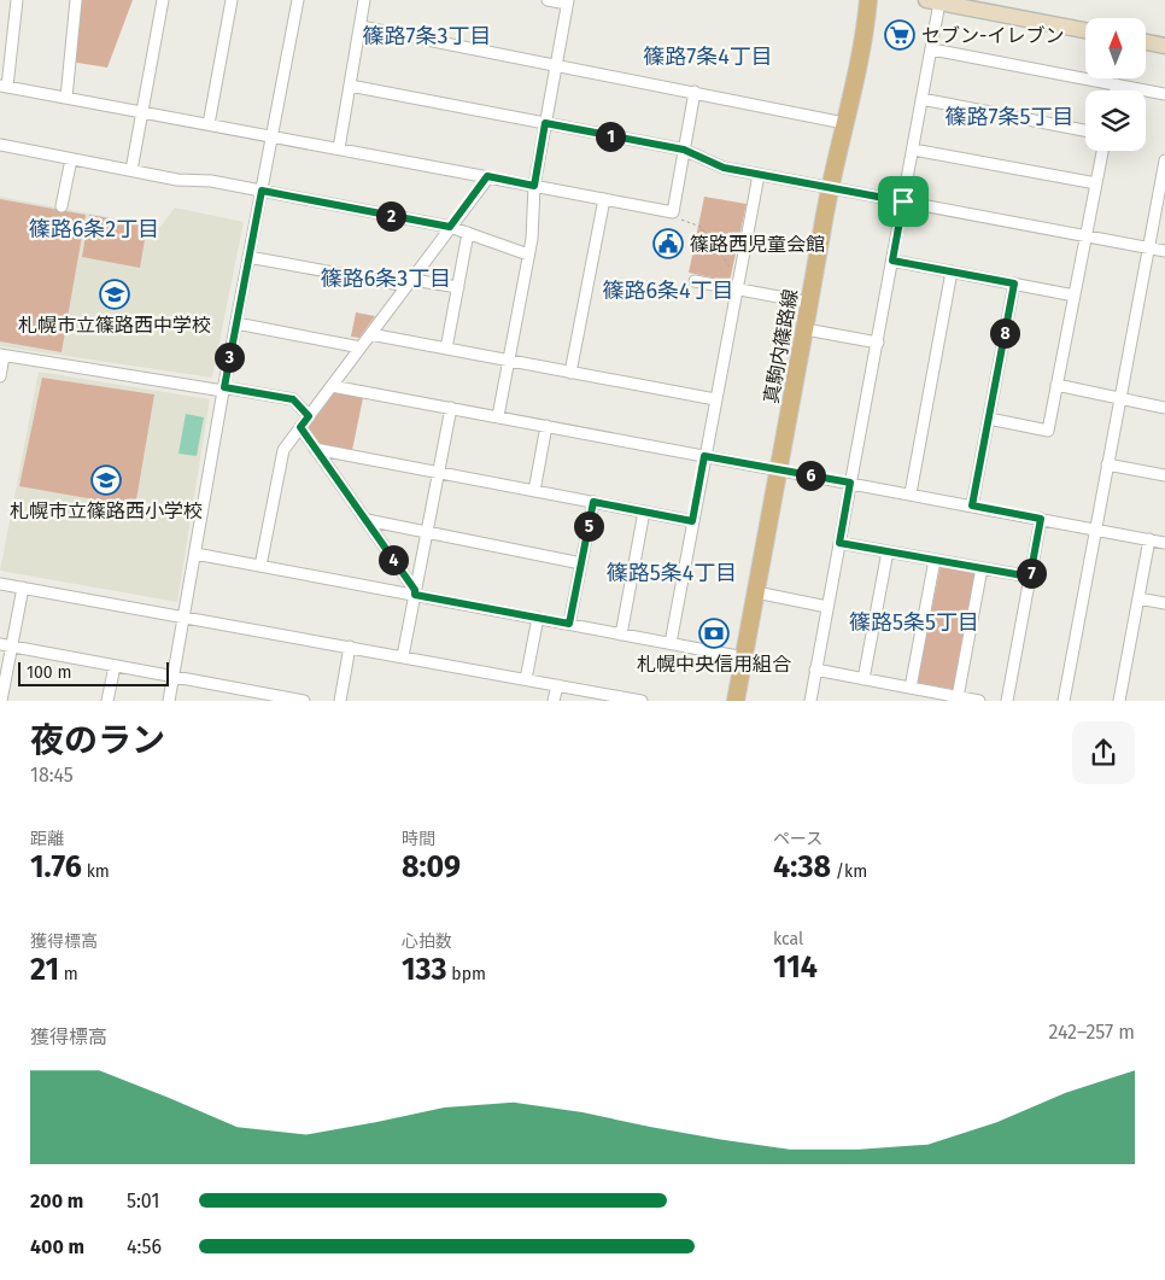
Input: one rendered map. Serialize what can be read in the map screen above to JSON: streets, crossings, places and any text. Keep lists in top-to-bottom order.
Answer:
{
  "streets": {
    "main road": ["真駒内篠路線"]
  },
  "districts": [
    "篠路7条3丁目",
    "篠路7条4丁目",
    "篠路7条5丁目",
    "篠路6条2丁目",
    "篠路6条3丁目",
    "篠路6条4丁目",
    "篠路5条4丁目",
    "篠路5条5丁目"
  ],
  "places": {
    "supermarket": ["セブン-イレブン"],
    "public building": ["篠路西児童会館"],
    "school or university": ["札幌市立篠路西中学校", "札幌市立篠路西小学校"],
    "bank": ["札幌中央信用組合"]
  },
  "scale_bar": "100 m",
  "north": "top",
  "page": {
    "pins": [
      "1",
      "2",
      "8",
      "3",
      "6",
      "5",
      "4",
      "7"
    ],
    "scale": "100 m",
    "heading": ["夜のラン", "18:45"],
    "stats": [
      ["距離", "1.76 km"],
      ["時間", "8:09"],
      ["ペース", "4:38 /km"],
      ["獲得標高", "21 m"],
      ["心拍数", "133 bpm"],
      ["kcal", "114"]
    ],
    "chart": ["獲得標高", "242–257 m"],
    "list": [
      {
        "name": "200 m",
        "note": "5:01"
      },
      {
        "name": "400 m",
        "note": "4:56"
      }
    ]
  }
}
